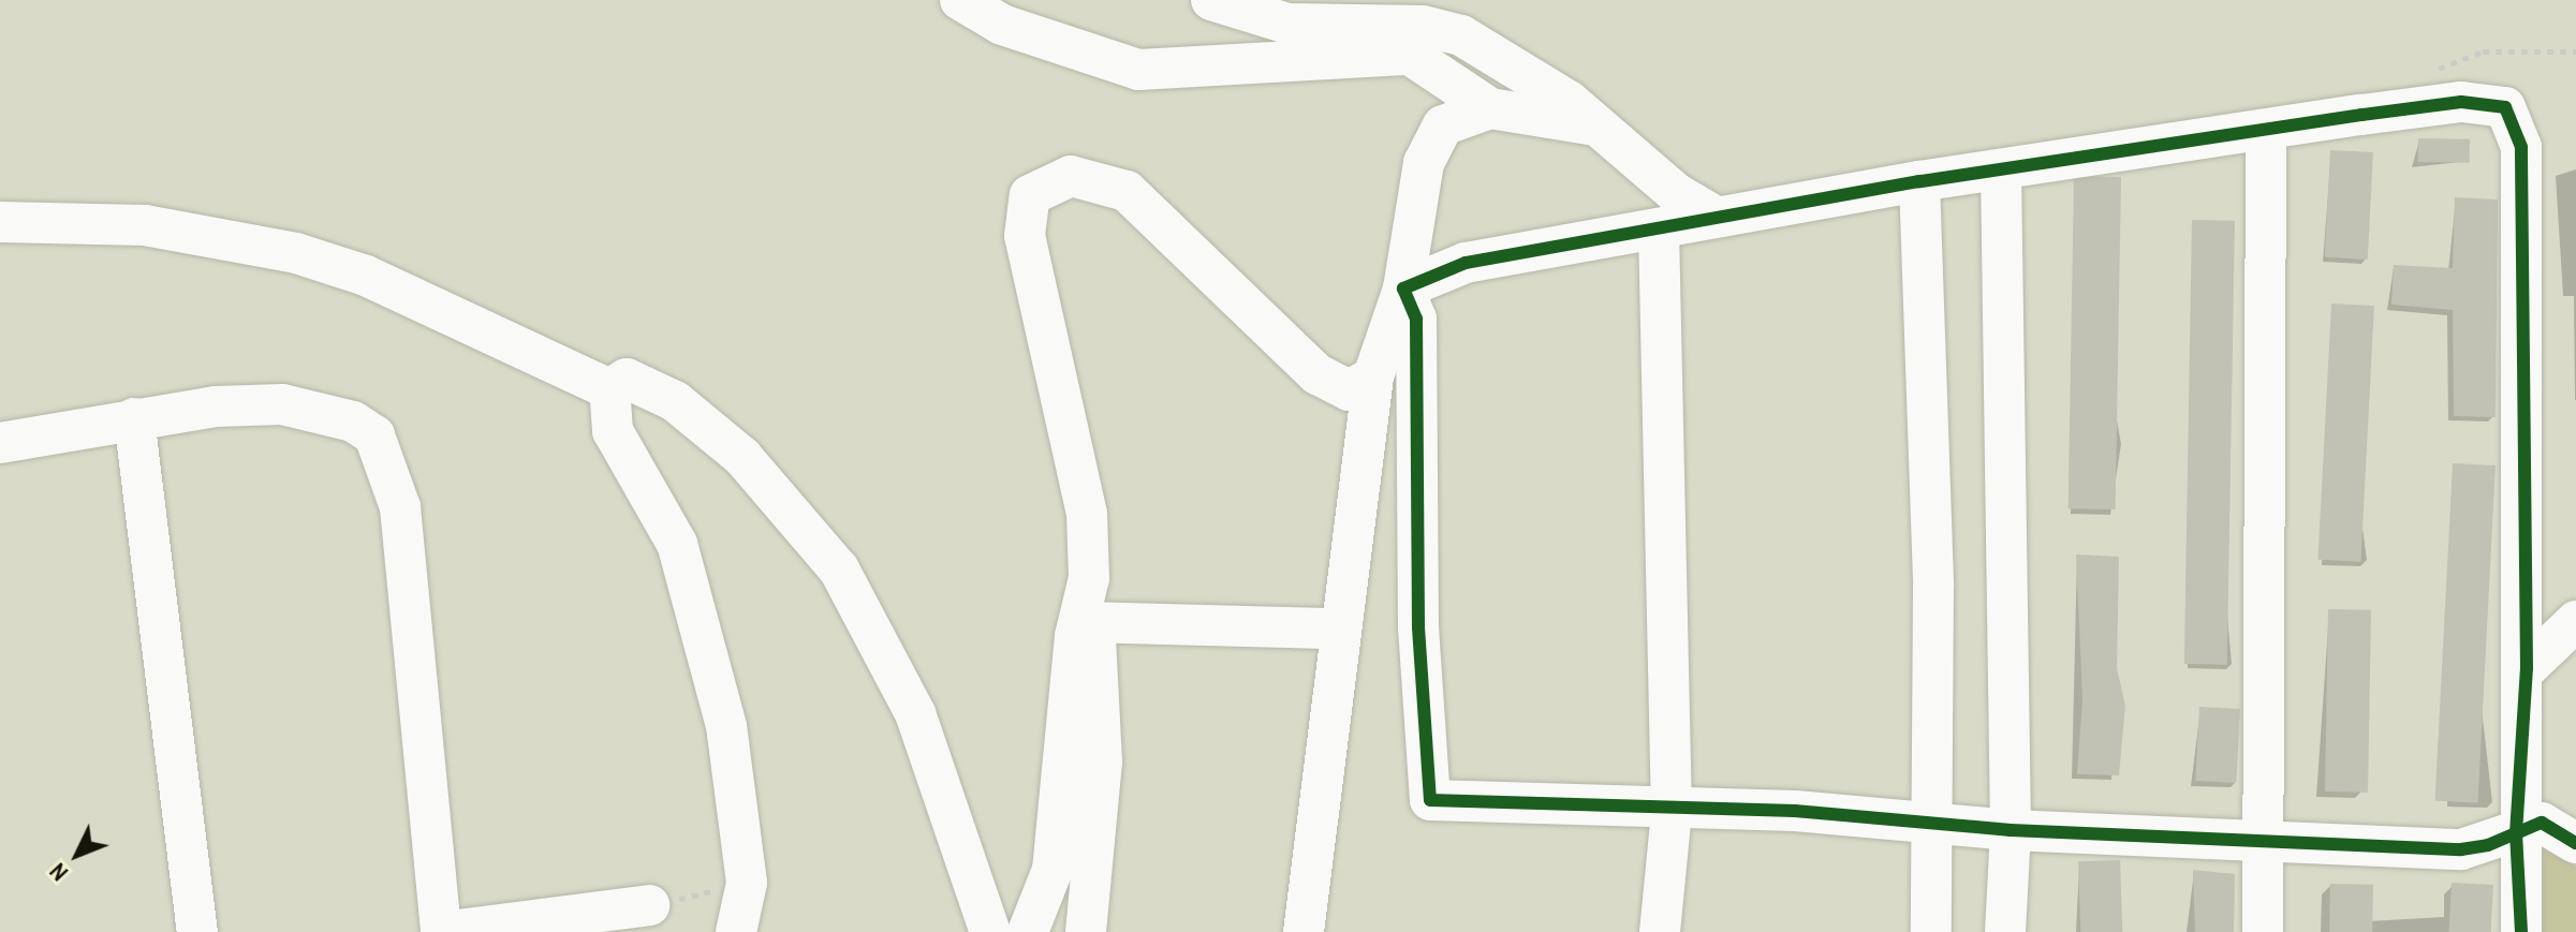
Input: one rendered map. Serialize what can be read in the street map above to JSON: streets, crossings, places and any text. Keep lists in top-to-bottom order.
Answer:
{
  "north": "bottom left"
}
